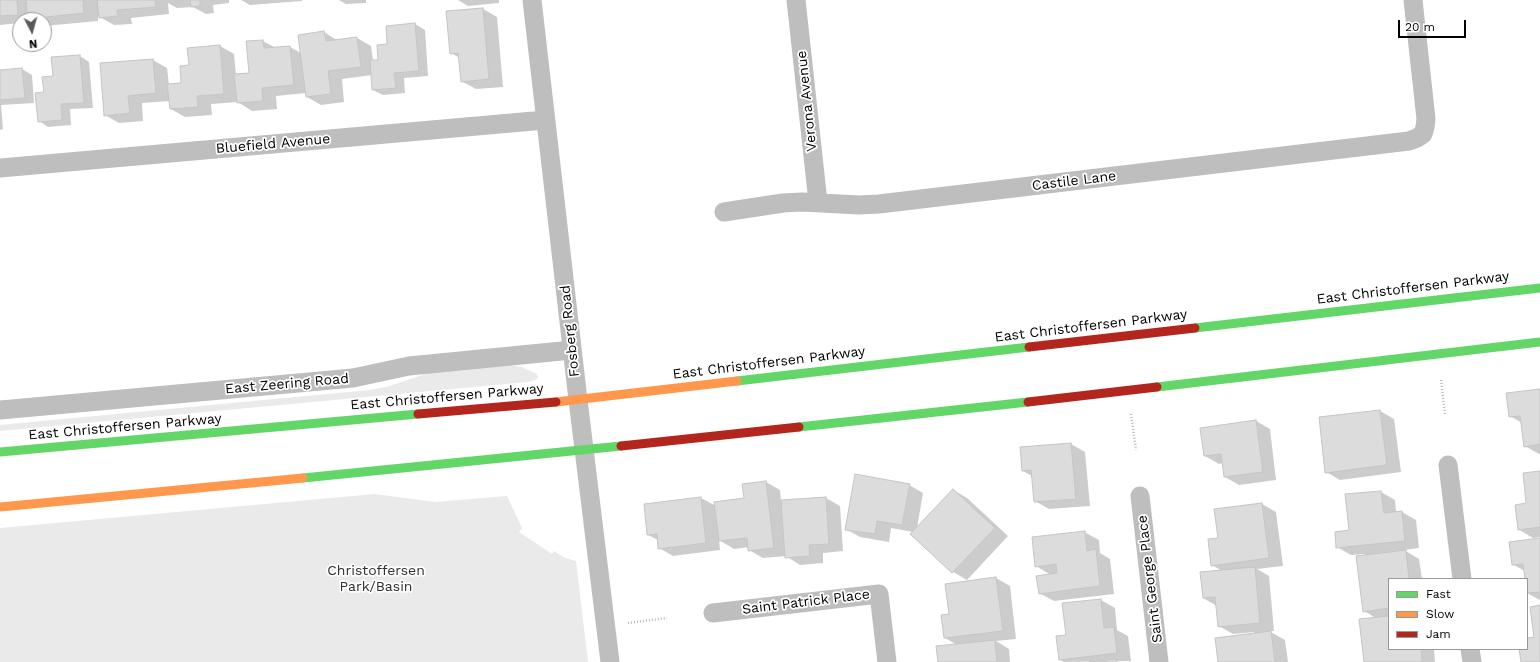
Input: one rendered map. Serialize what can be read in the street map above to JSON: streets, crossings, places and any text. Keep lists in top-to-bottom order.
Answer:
{
  "streets": {
    "street": [
      "Verona Avenue",
      "Bluefield Avenue",
      "Castile Lane",
      "East Christoffersen Parkway",
      "Fosberg Road",
      "East Zeering Road",
      "Saint George Place",
      "Saint Patrick Place"
    ]
  },
  "crossings": [
    ["Verona Avenue", "Castile Lane"],
    ["Bluefield Avenue", "Fosberg Road"],
    ["East Christoffersen Parkway", "Fosberg Road"],
    ["Fosberg Road", "East Zeering Road"]
  ],
  "parks": ["Christoffersen Park/Basin"],
  "legend": ["Fast", "Slow", "Jam"],
  "scale_bar": "20 m",
  "north": "bottom"
}
